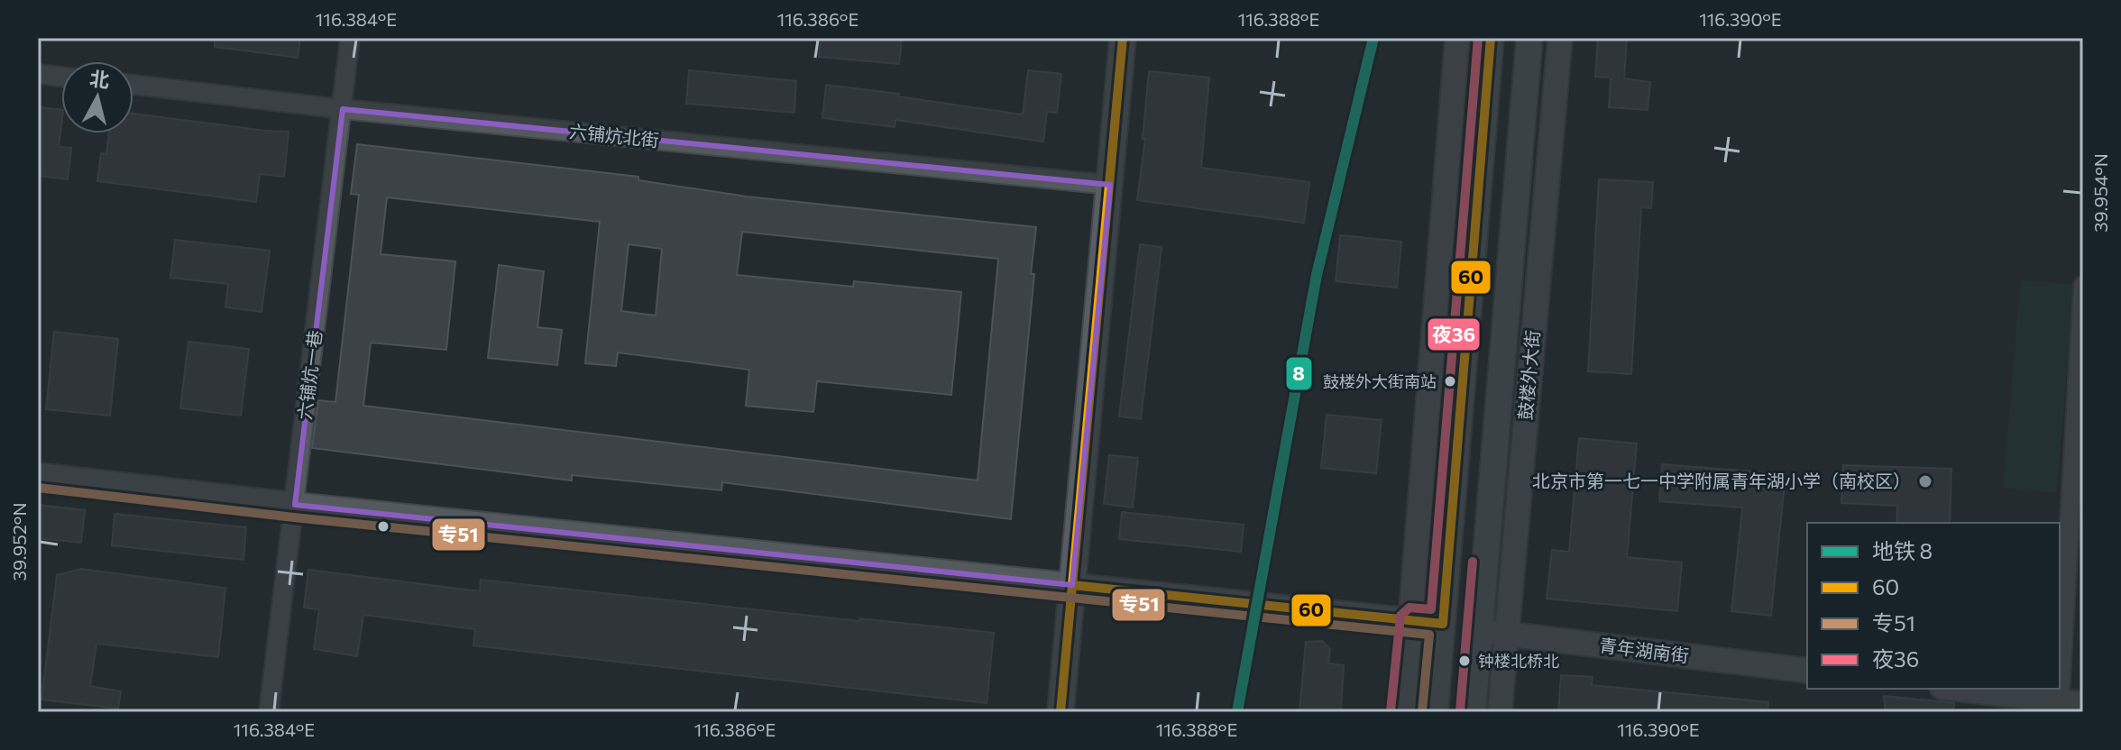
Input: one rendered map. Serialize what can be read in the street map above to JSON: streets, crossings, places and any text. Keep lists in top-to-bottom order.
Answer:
{
  "streets": {
    "main road": ["鼓楼外大街"],
    "street": ["六铺炕北街", "六铺炕一巷", "青年湖南街"]
  },
  "crossings": [
    ["六铺炕北街", "六铺炕一巷"],
    ["鼓楼外大街", "青年湖南街"]
  ],
  "places": ["鼓楼外大街南站", "北京市第一七一中学附属青年湖小学（南校区）", "钟楼北桥北"],
  "lines": [
    "metro line 8",
    "transit line 60",
    "transit line 夜36",
    "transit line 专51"
  ],
  "legend": [
    "地铁 8",
    "60",
    "专51",
    "夜36"
  ],
  "north": "top",
  "coordinates": [
    "116.384°E",
    "116.386°E",
    "116.388°E",
    "116.390°E",
    "39.954°N",
    "39.952°N"
  ]
}
